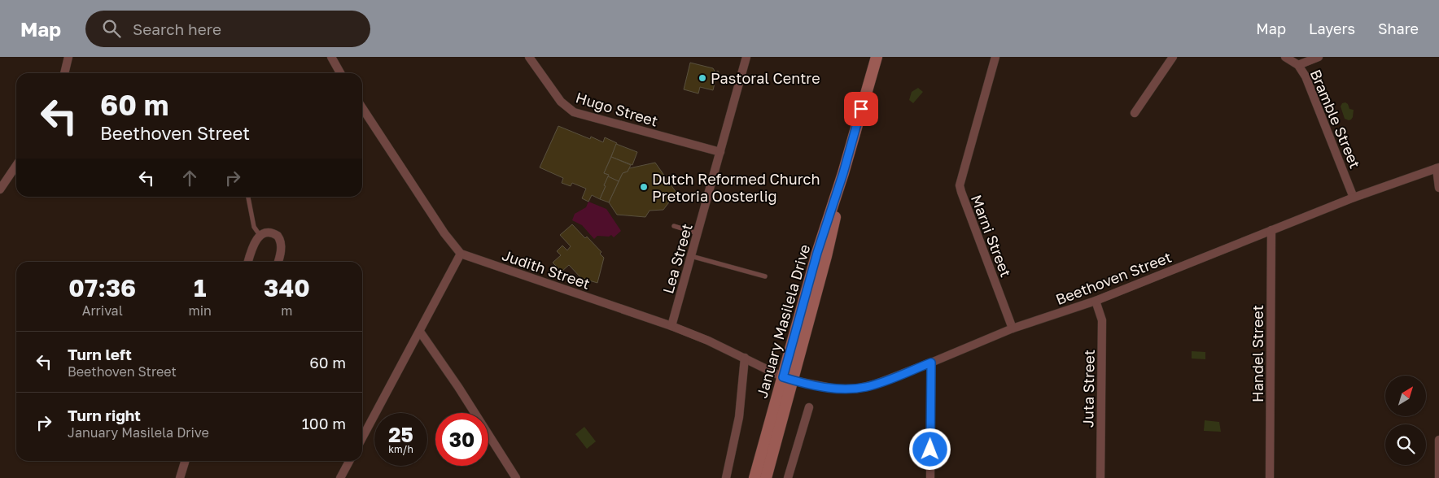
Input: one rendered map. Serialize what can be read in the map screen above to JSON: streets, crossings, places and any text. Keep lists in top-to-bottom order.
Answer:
{
  "streets": {
    "main road": ["January Masilela Drive"],
    "street": [
      "Hugo Street",
      "Bramble Street",
      "Marni Street",
      "Lea Street",
      "Judith Street",
      "Beethoven Street",
      "Handel Street",
      "Juta Street"
    ]
  },
  "crossings": [
    ["Hugo Street", "Lea Street"],
    ["Bramble Street", "Beethoven Street"],
    ["Marni Street", "Beethoven Street"],
    ["Lea Street", "Judith Street"],
    ["Judith Street", "Beethoven Street"],
    ["Judith Street", "January Masilela Drive"],
    ["Beethoven Street", "January Masilela Drive"],
    ["Beethoven Street", "Handel Street"],
    ["Beethoven Street", "Juta Street"]
  ],
  "places": ["Pastoral Centre", "Dutch Reformed Church Pretoria Oosterlig"],
  "north": "top right",
  "page": {
    "header": "Map",
    "search": "Search here",
    "nav": ["Map", "Layers", "Share"],
    "turn": ["60 m", "Beethoven Street"],
    "eta": [
      "07:36",
      "Arrival",
      "1",
      "min",
      "340",
      "m"
    ],
    "list": [
      {
        "name": "Turn left",
        "note": "Beethoven Street",
        "value": "60 m"
      },
      {
        "name": "Turn right",
        "note": "January Masilela Drive",
        "value": "100 m"
      }
    ],
    "speed": "25 km/h",
    "limit": "30"
  }
}
